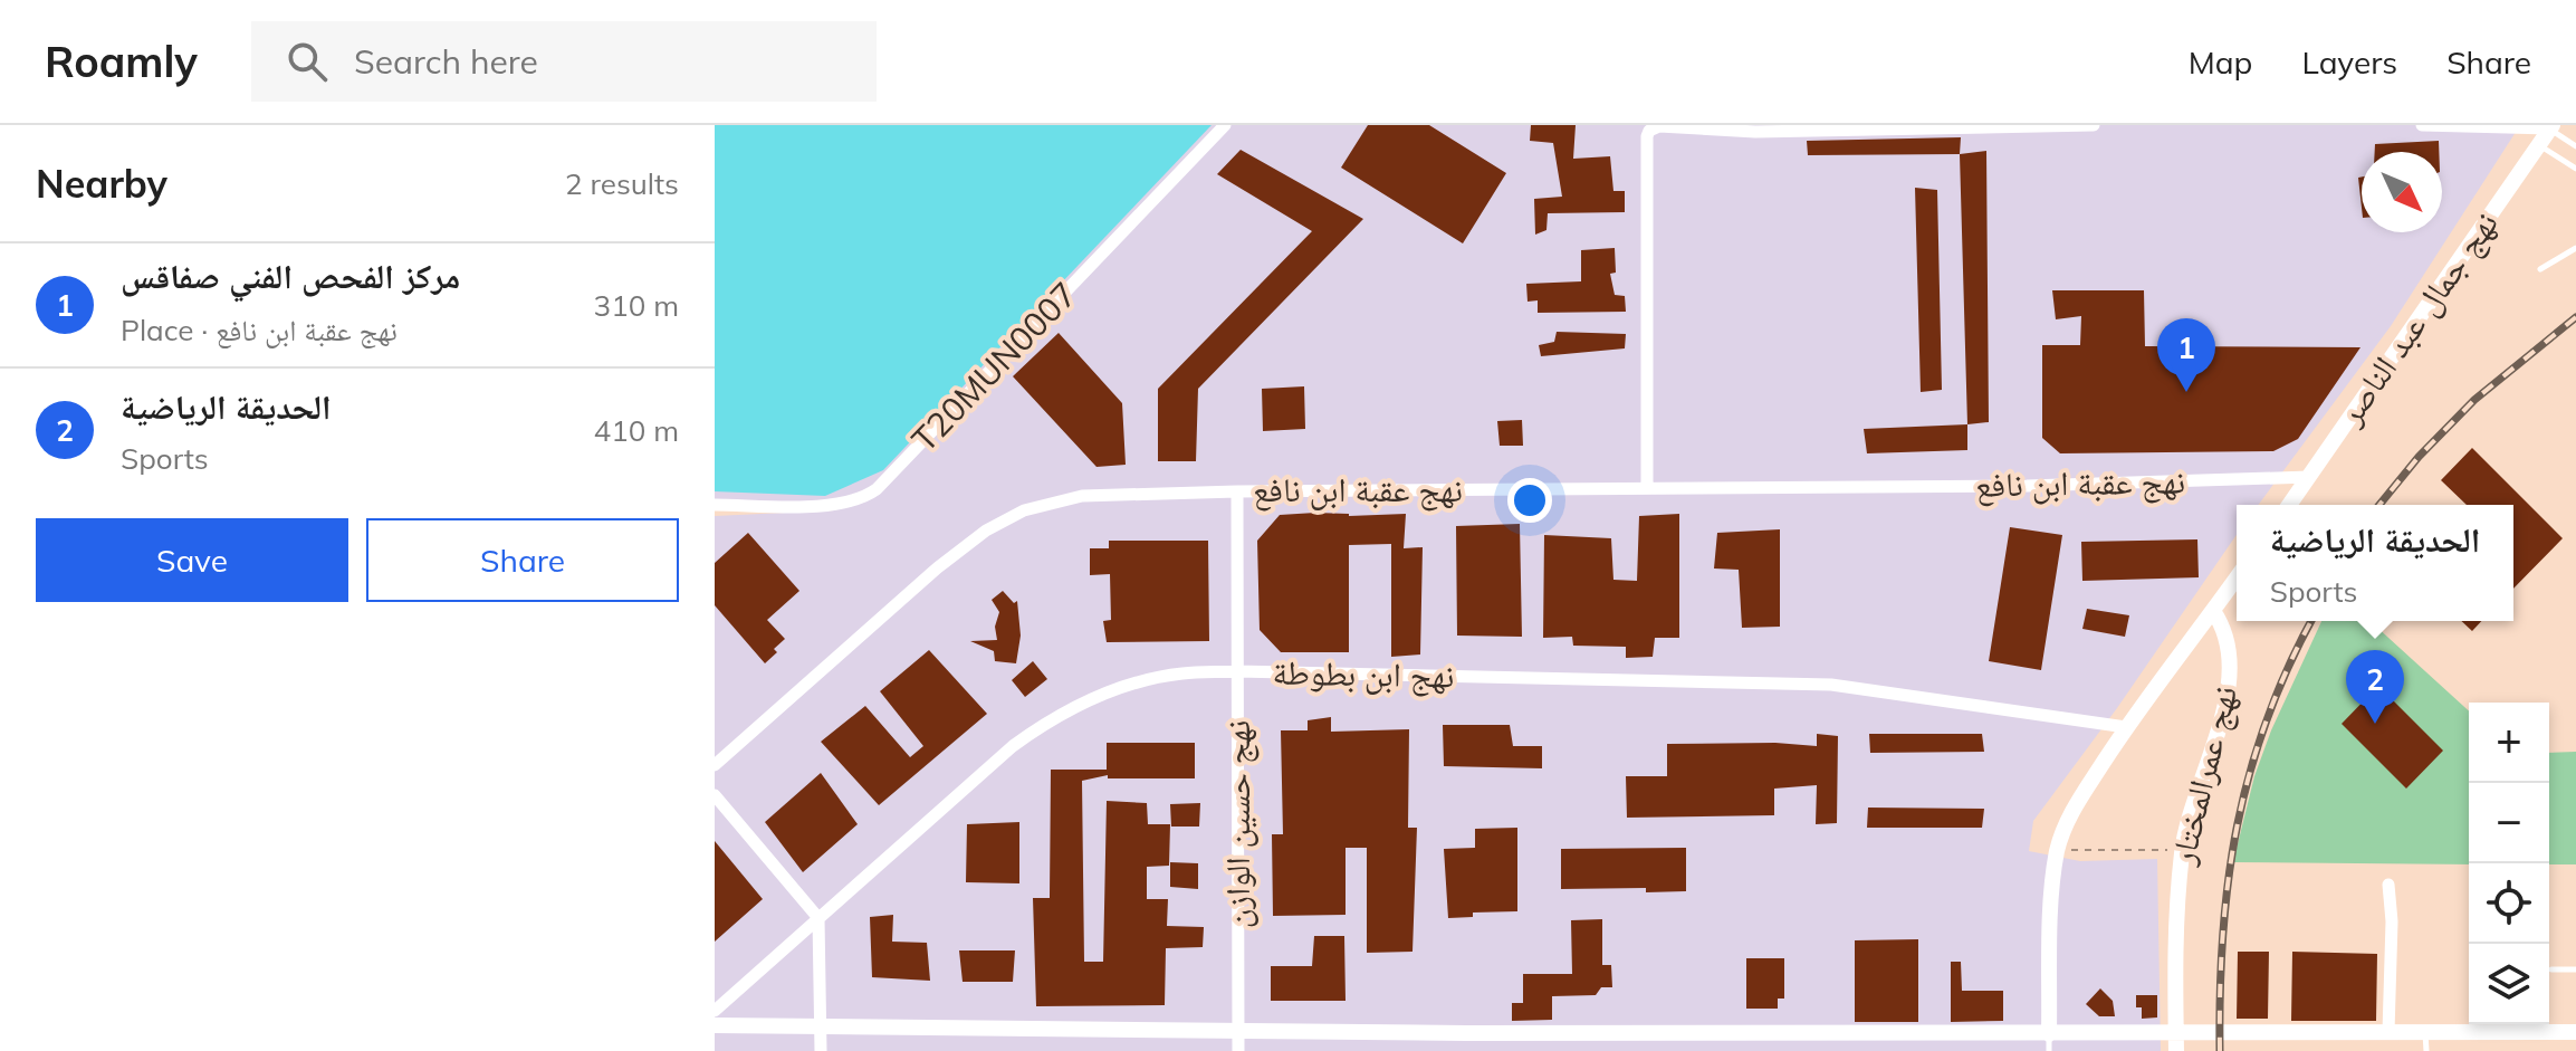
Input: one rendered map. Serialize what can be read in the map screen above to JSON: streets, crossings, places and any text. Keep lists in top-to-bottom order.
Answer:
{
  "streets": {
    "street": [
      "نهج جمال عبد الناصر",
      "T20MUN0007",
      "نهج عقبة ابن نافع",
      "نهج ابن بطوطة",
      "نهج عمرالمختار",
      "نهج حسين الوازن"
    ]
  },
  "crossings": [
    ["نهج جمال عبد الناصر", "نهج عقبة ابن نافع"],
    ["نهج عقبة ابن نافع", "نهج حسين الوازن"],
    ["نهج ابن بطوطة", "نهج حسين الوازن"]
  ],
  "north": "bottom right",
  "page": {
    "header": "Roamly",
    "search": "Search here",
    "nav": ["Map", "Layers", "Share"],
    "heading": ["Nearby", "2 results"],
    "list": [
      {
        "mark": "1",
        "name": "مركز الفحص الفني صفاقس",
        "note": "Place · نهج عقبة ابن نافع",
        "value": "310 m"
      },
      {
        "mark": "2",
        "name": "الحديقة الرياضية",
        "note": "Sports",
        "value": "410 m"
      }
    ],
    "pins": ["1", "2"],
    "buttons": ["Save", "Share"],
    "popup": ["الحديقة الرياضية", "Sports"],
    "map_buttons": ["+", "−"]
  }
}
